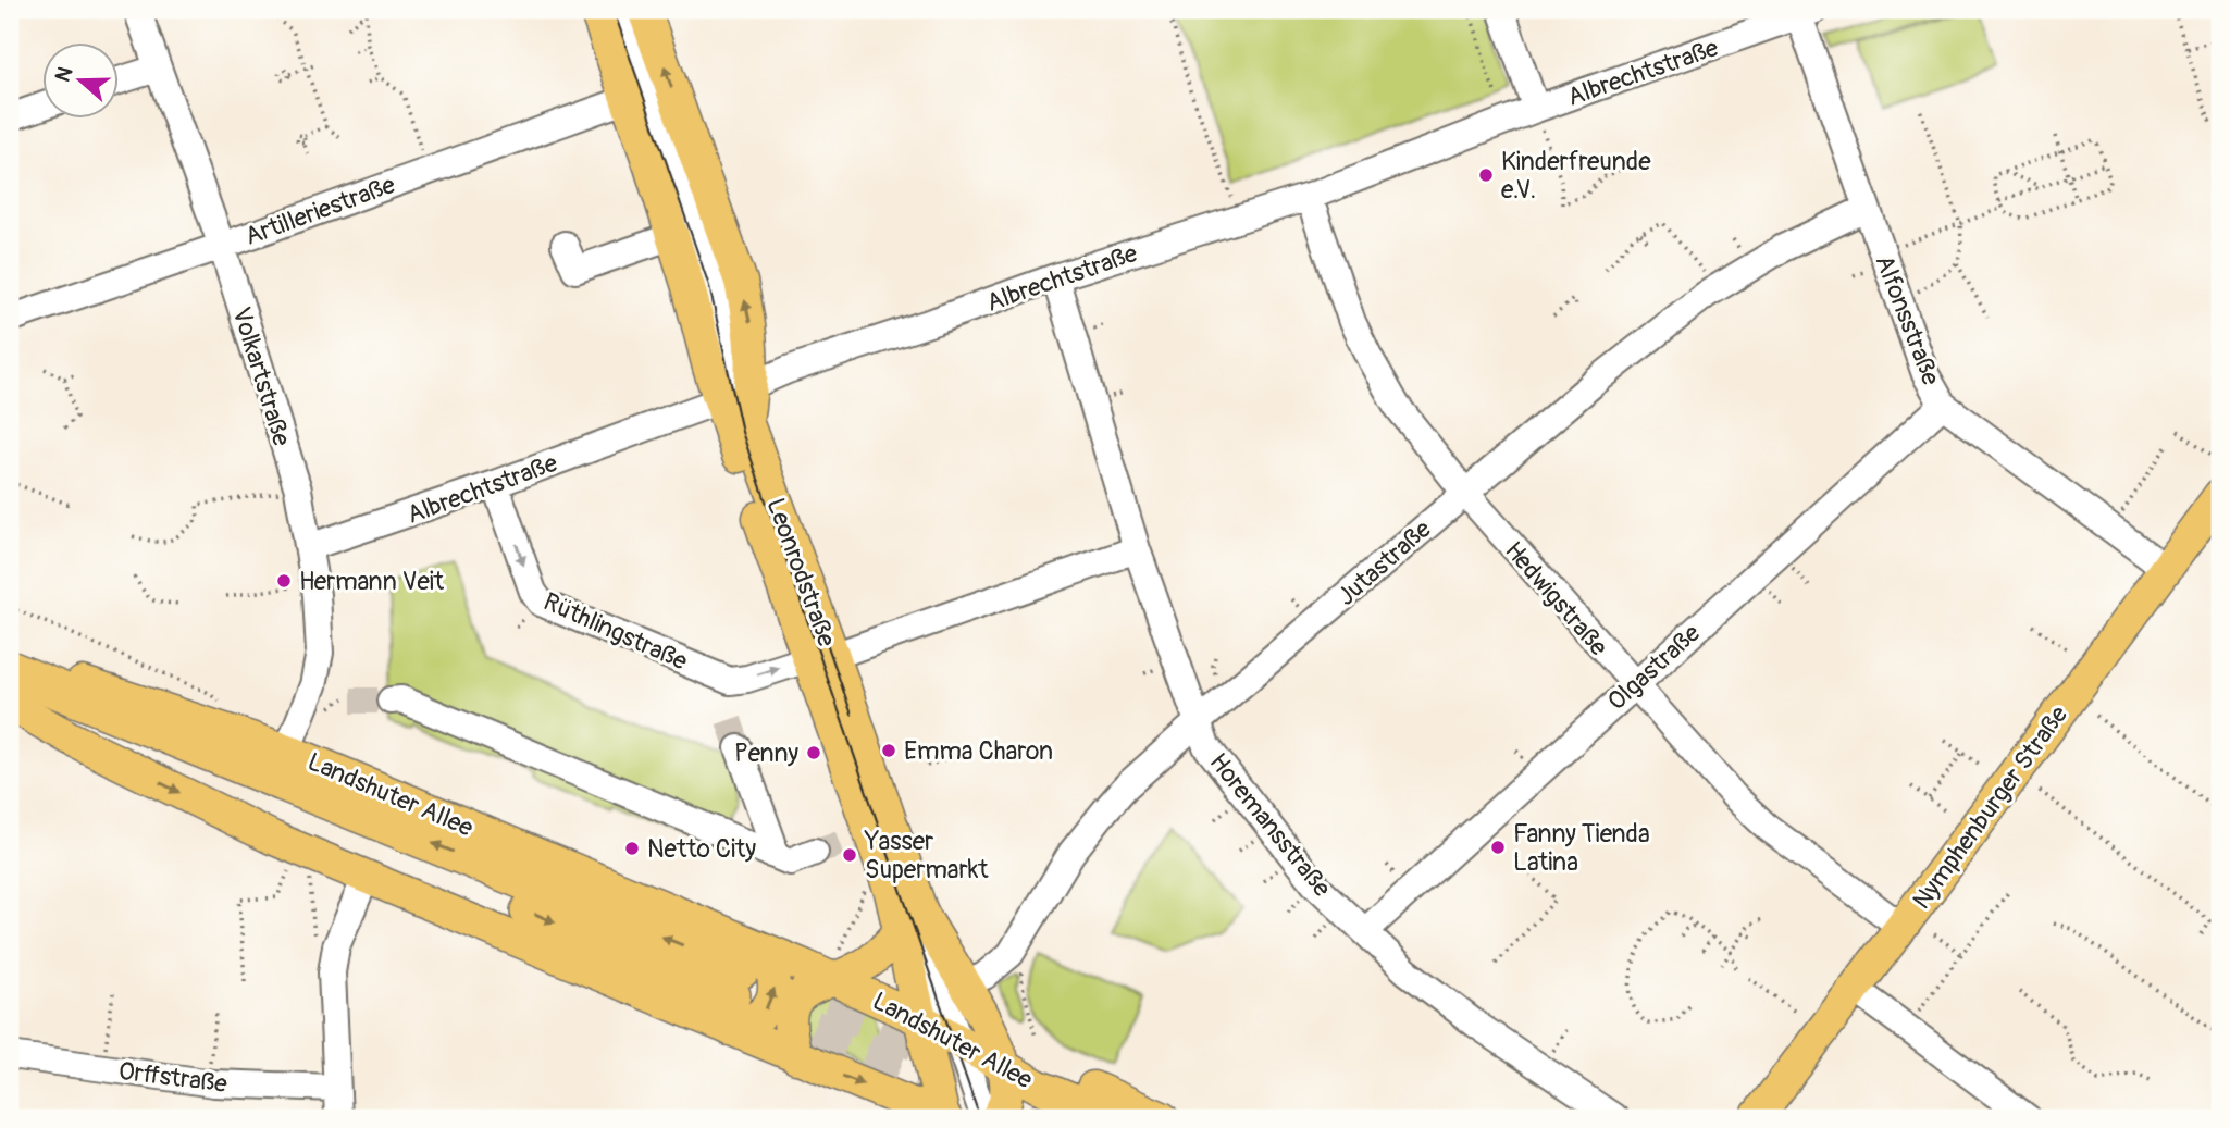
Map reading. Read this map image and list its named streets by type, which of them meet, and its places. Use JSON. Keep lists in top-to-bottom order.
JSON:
{
  "streets": {
    "highway": ["Landshuter Allee"],
    "main road": ["Leonrodstraße", "Nymphenburger Straße"],
    "street": [
      "Albrechtstraße",
      "Artilleriestraße",
      "Alfonsstraße",
      "Volkartstraße",
      "Jutastraße",
      "Hedwigstraße",
      "Rüthlingstraße",
      "Olgastraße",
      "Horemansstraße",
      "Orffstraße"
    ]
  },
  "crossings": [
    ["Albrechtstraße", "Alfonsstraße"],
    ["Albrechtstraße", "Volkartstraße"],
    ["Albrechtstraße", "Leonrodstraße"],
    ["Albrechtstraße", "Hedwigstraße"],
    ["Albrechtstraße", "Rüthlingstraße"],
    ["Albrechtstraße", "Horemansstraße"],
    ["Artilleriestraße", "Volkartstraße"],
    ["Artilleriestraße", "Leonrodstraße"],
    ["Alfonsstraße", "Jutastraße"],
    ["Alfonsstraße", "Olgastraße"],
    ["Alfonsstraße", "Nymphenburger Straße"],
    ["Volkartstraße", "Landshuter Allee"],
    ["Jutastraße", "Leonrodstraße"],
    ["Jutastraße", "Hedwigstraße"],
    ["Jutastraße", "Horemansstraße"],
    ["Leonrodstraße", "Rüthlingstraße"],
    ["Leonrodstraße", "Landshuter Allee"],
    ["Hedwigstraße", "Olgastraße"],
    ["Hedwigstraße", "Nymphenburger Straße"],
    ["Rüthlingstraße", "Horemansstraße"],
    ["Olgastraße", "Horemansstraße"]
  ],
  "places": [
    "Kinderfreunde e.V.",
    "Hermann Veit",
    "Emma Charon",
    "Penny",
    "Fanny Tienda Latina",
    "Netto City",
    "Yasser Supermarkt"
  ],
  "north": "left"
}
